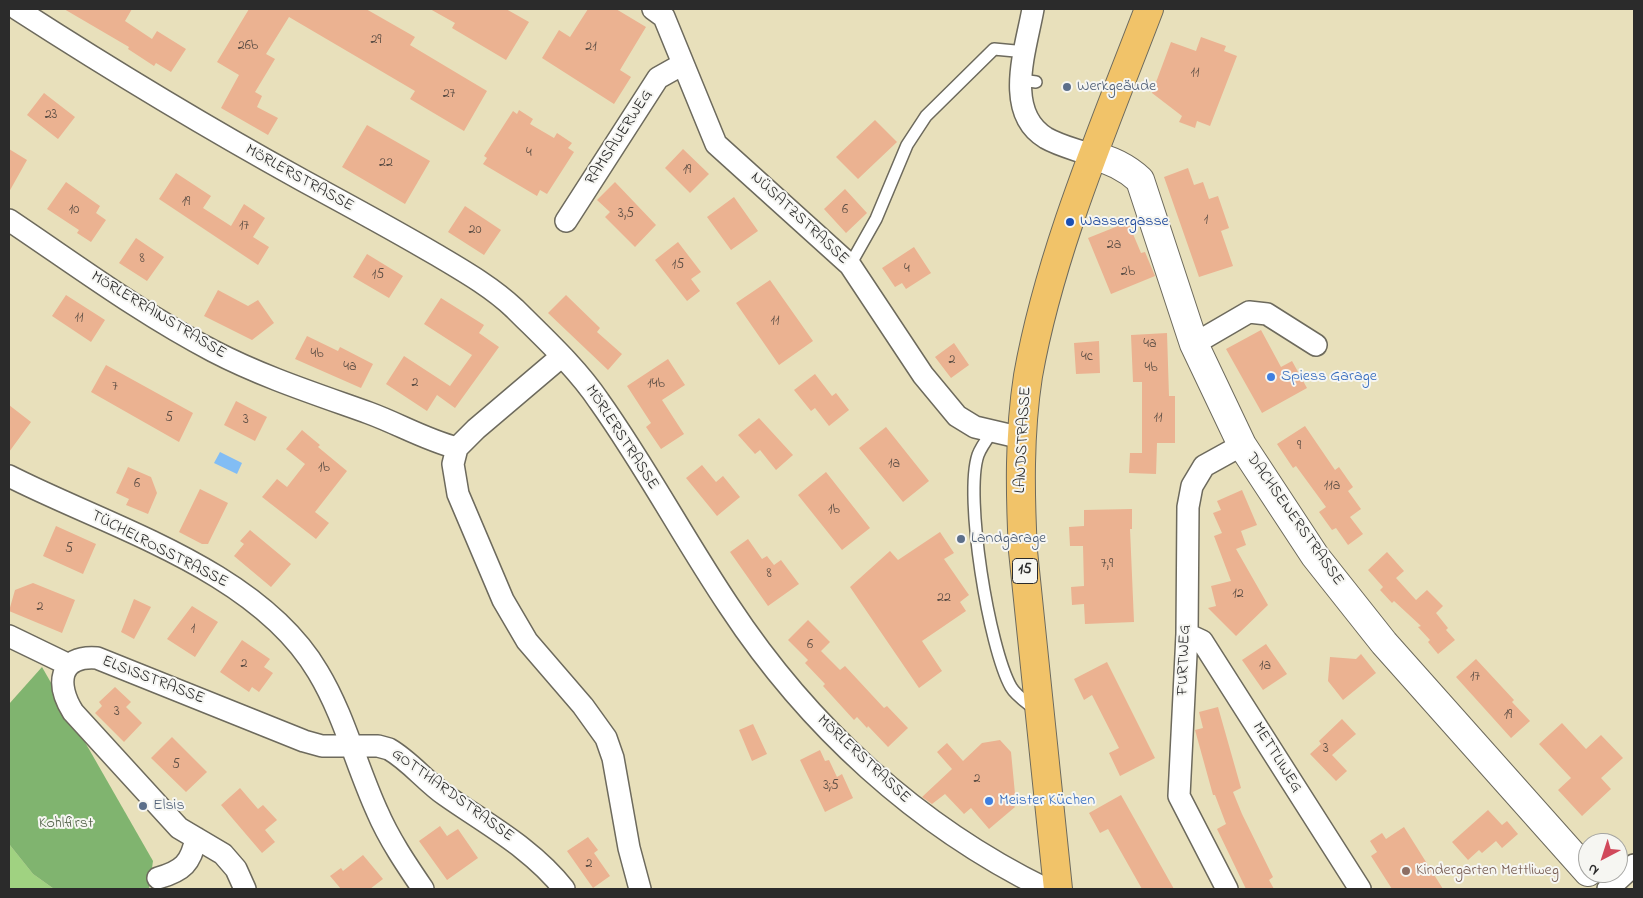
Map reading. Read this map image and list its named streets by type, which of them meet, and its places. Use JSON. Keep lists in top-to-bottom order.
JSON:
{
  "streets": {
    "main road": ["LANDSTRASSE", "15"],
    "street": [
      "RAMSAUERWEG",
      "MÖRLERSTRASSE",
      "NÜSATZSTRASSE",
      "MÖRLERRAINSTRASSE",
      "DACHSENERSTRASSE",
      "TÜCHELROSSTRASSE",
      "FURTWEG",
      "ELSISSTRASSE",
      "METTLIWEG",
      "GOTTHARDSTRASSE"
    ]
  },
  "crossings": [
    ["RAMSAUERWEG", "NÜSATZSTRASSE"],
    ["NÜSATZSTRASSE", "LANDSTRASSE"],
    ["LANDSTRASSE", "DACHSENERSTRASSE"],
    ["DACHSENERSTRASSE", "FURTWEG"],
    ["TÜCHELROSSTRASSE", "ELSISSTRASSE"],
    ["TÜCHELROSSTRASSE", "GOTTHARDSTRASSE"],
    ["FURTWEG", "METTLIWEG"],
    ["ELSISSTRASSE", "GOTTHARDSTRASSE"]
  ],
  "parks": ["Kohlfirst"],
  "places": [
    "Werkgeäude",
    "Wassergasse",
    "Spiess Garage",
    "Landgarage",
    "Meister Küchen",
    "Elsis",
    "Kindergarten Mettliweg"
  ],
  "house_numbers": [
    "29",
    "26b",
    "21",
    "11",
    "27",
    "23",
    "4",
    "22",
    "19",
    "19",
    "10",
    "6",
    "3,5",
    "1",
    "17",
    "20",
    "2a",
    "8",
    "15",
    "4",
    "2b",
    "15",
    "11",
    "11",
    "4a",
    "4b",
    "4c",
    "2",
    "4a",
    "4b",
    "2",
    "14b",
    "7",
    "5",
    "11",
    "3",
    "9",
    "1a",
    "1b",
    "6",
    "11a",
    "1b",
    "5",
    "7,9",
    "8",
    "12",
    "22",
    "2",
    "1",
    "6",
    "2",
    "1a",
    "17",
    "3",
    "19",
    "3",
    "5",
    "2",
    "3;5",
    "2"
  ],
  "north": "bottom left"
}
